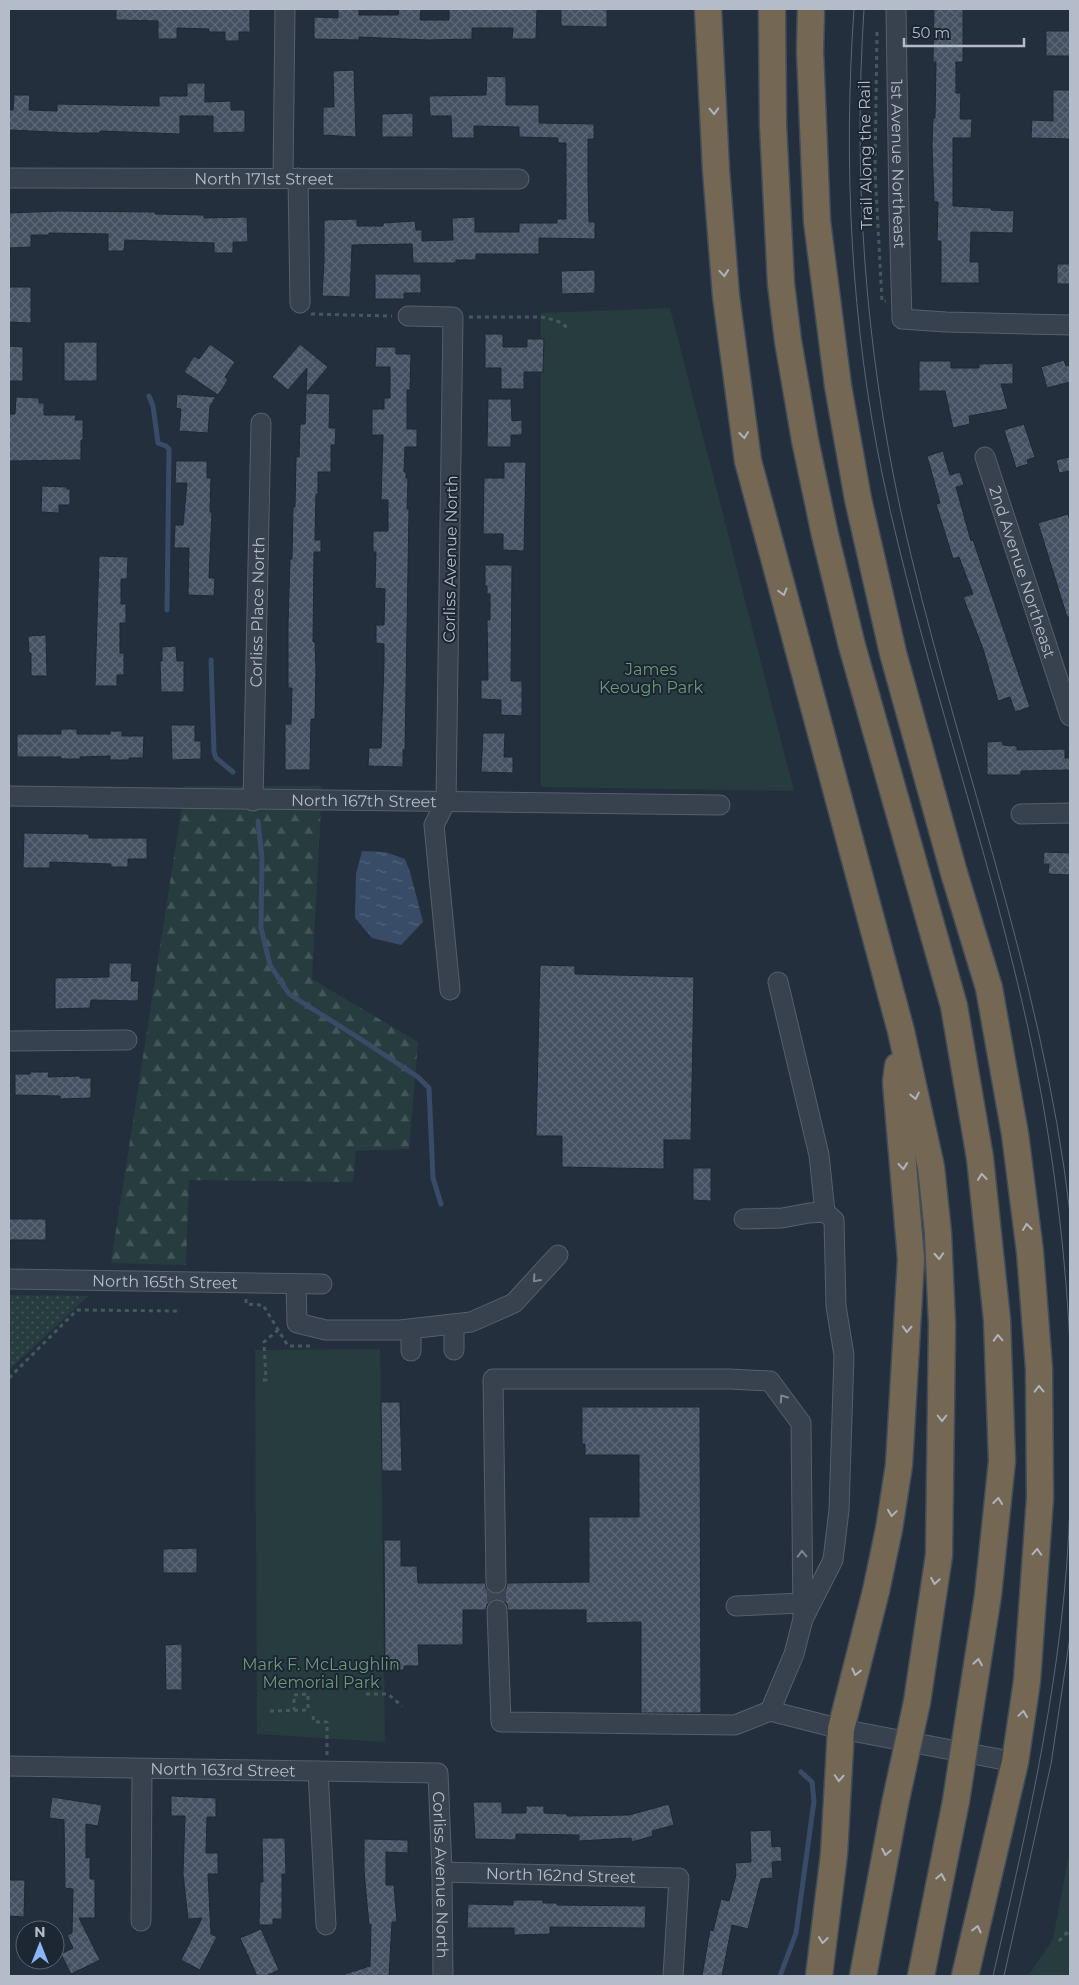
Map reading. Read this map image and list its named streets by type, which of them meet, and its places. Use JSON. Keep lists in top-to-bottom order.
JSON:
{
  "streets": {
    "street": [
      "1st Avenue Northeast",
      "North 171st Street",
      "Corliss Avenue North",
      "2nd Avenue Northeast",
      "Corliss Place North",
      "North 167th Street",
      "North 165th Street",
      "North 163rd Street",
      "North 162nd Street"
    ],
    "path": ["Trail Along the Rail"]
  },
  "crossings": [
    ["Corliss Avenue North", "North 167th Street"],
    ["Corliss Avenue North", "North 163rd Street"],
    ["Corliss Avenue North", "North 162nd Street"],
    ["Corliss Place North", "North 167th Street"]
  ],
  "parks": ["James Keough Park", "Mark F. McLaughlin Memorial Park"],
  "scale_bar": "50 m",
  "north": "top"
}
